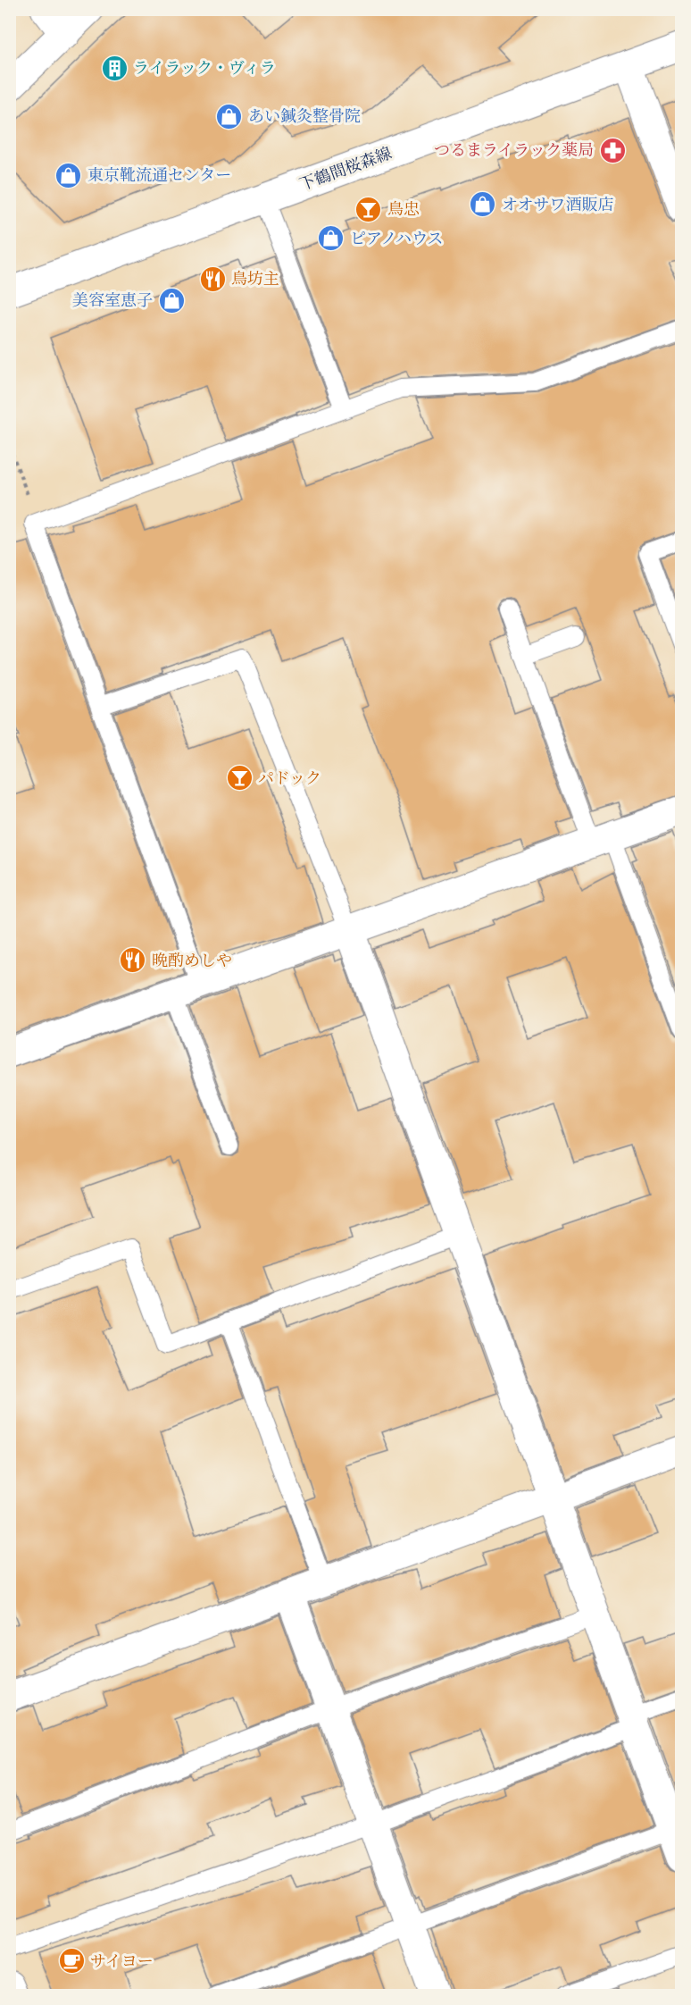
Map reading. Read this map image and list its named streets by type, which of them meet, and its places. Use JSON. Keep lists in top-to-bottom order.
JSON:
{
  "streets": {
    "street": ["下鶴間桜森線"]
  },
  "places": {
    "building": ["ライラック・ヴィラ"],
    "shop": [
      "あい鍼灸整骨院",
      "東京靴流通センター",
      "オオサワ酒販店",
      "ピアノハウス",
      "美容室恵子"
    ],
    "pharmacy": ["つるまライラック薬局"],
    "bar": ["鳥忠", "パドック"],
    "restaurant": ["鳥坊主", "晩酌めしや"],
    "cafe": ["サイヨー"]
  }
}
